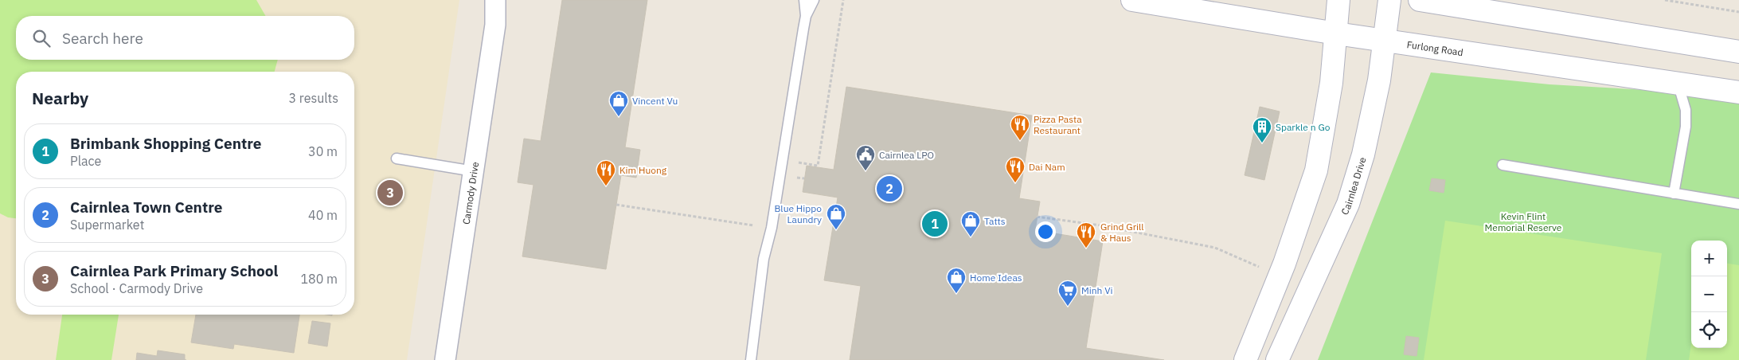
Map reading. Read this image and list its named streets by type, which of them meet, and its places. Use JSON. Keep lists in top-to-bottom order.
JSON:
{
  "streets": {
    "main road": ["Furlong Road", "Cairnlea Drive"],
    "street": ["Carmody Drive"]
  },
  "crossings": [
    ["Furlong Road", "Cairnlea Drive"]
  ],
  "parks": ["Kevin Flint Memorial Reserve"],
  "places": {
    "shop": [
      "Vincent Vu",
      "Blue Hippo Laundry",
      "Tatts",
      "Home Ideas"
    ],
    "restaurant": [
      "Pizza Pasta Restaurant",
      "Dai Nam",
      "Kim Huong",
      "Grind Grill & Haus"
    ],
    "building": ["Sparkle n Go"],
    "public building": ["Cairnlea LPO"],
    "supermarket": ["Minh Vi"]
  },
  "page": {
    "search": "Search here",
    "heading": ["Nearby", "3 results"],
    "list": [
      {
        "mark": "1",
        "name": "Brimbank Shopping Centre",
        "note": "Place",
        "value": "30 m"
      },
      {
        "mark": "2",
        "name": "Cairnlea Town Centre",
        "note": "Supermarket",
        "value": "40 m"
      },
      {
        "mark": "3",
        "name": "Cairnlea Park Primary School",
        "note": "School · Carmody Drive",
        "value": "180 m"
      }
    ],
    "pins": ["2", "3", "1"],
    "map_buttons": ["+", "−"]
  }
}
